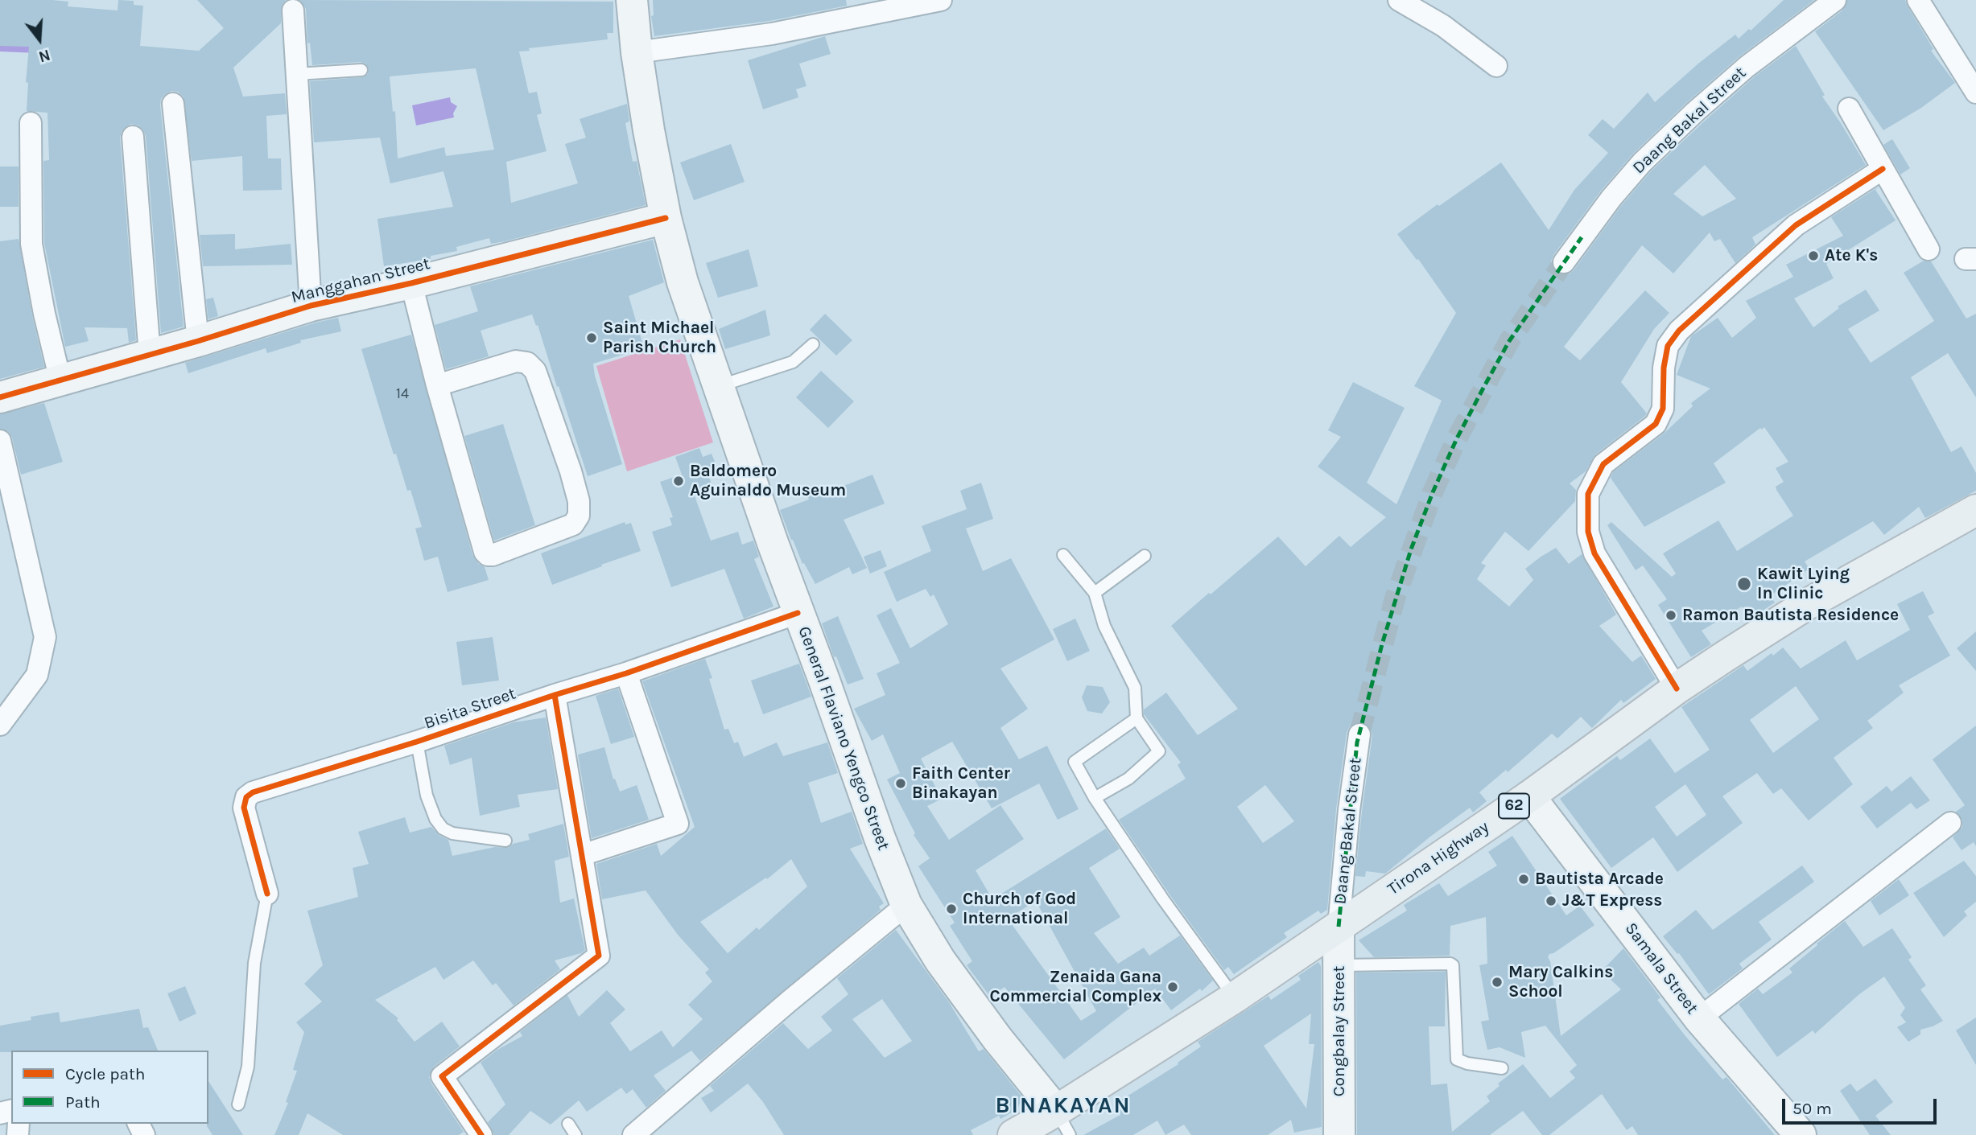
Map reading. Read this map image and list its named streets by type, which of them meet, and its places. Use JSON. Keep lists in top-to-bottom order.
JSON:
{
  "streets": {
    "main road": ["62", "Tirona Highway"],
    "street": [
      "Daang Bakal Street",
      "Manggahan Street",
      "Bisita Street",
      "General Flaviano Yengco Street",
      "Samala Street",
      "Congbalay Street"
    ]
  },
  "crossings": [
    ["Daang Bakal Street", "Tirona Highway"],
    ["Daang Bakal Street", "Congbalay Street"],
    ["Manggahan Street", "General Flaviano Yengco Street"],
    ["Bisita Street", "General Flaviano Yengco Street"],
    ["General Flaviano Yengco Street", "Tirona Highway"],
    ["Tirona Highway", "Samala Street"],
    ["Tirona Highway", "Congbalay Street"]
  ],
  "districts": ["BINAKAYAN"],
  "places": [
    "Ate K's",
    "Saint Michael Parish Church",
    "Baldomero Aguinaldo Museum",
    "Kawit Lying In Clinic",
    "Ramon Bautista Residence",
    "Faith Center Binakayan",
    "Bautista Arcade",
    "J&T Express",
    "Church of God International",
    "Mary Calkins School",
    "Zenaida Gana Commercial Complex"
  ],
  "house_numbers": ["14"],
  "legend": ["Cycle path", "Path"],
  "scale_bar": "50 m",
  "north": "bottom"
}
